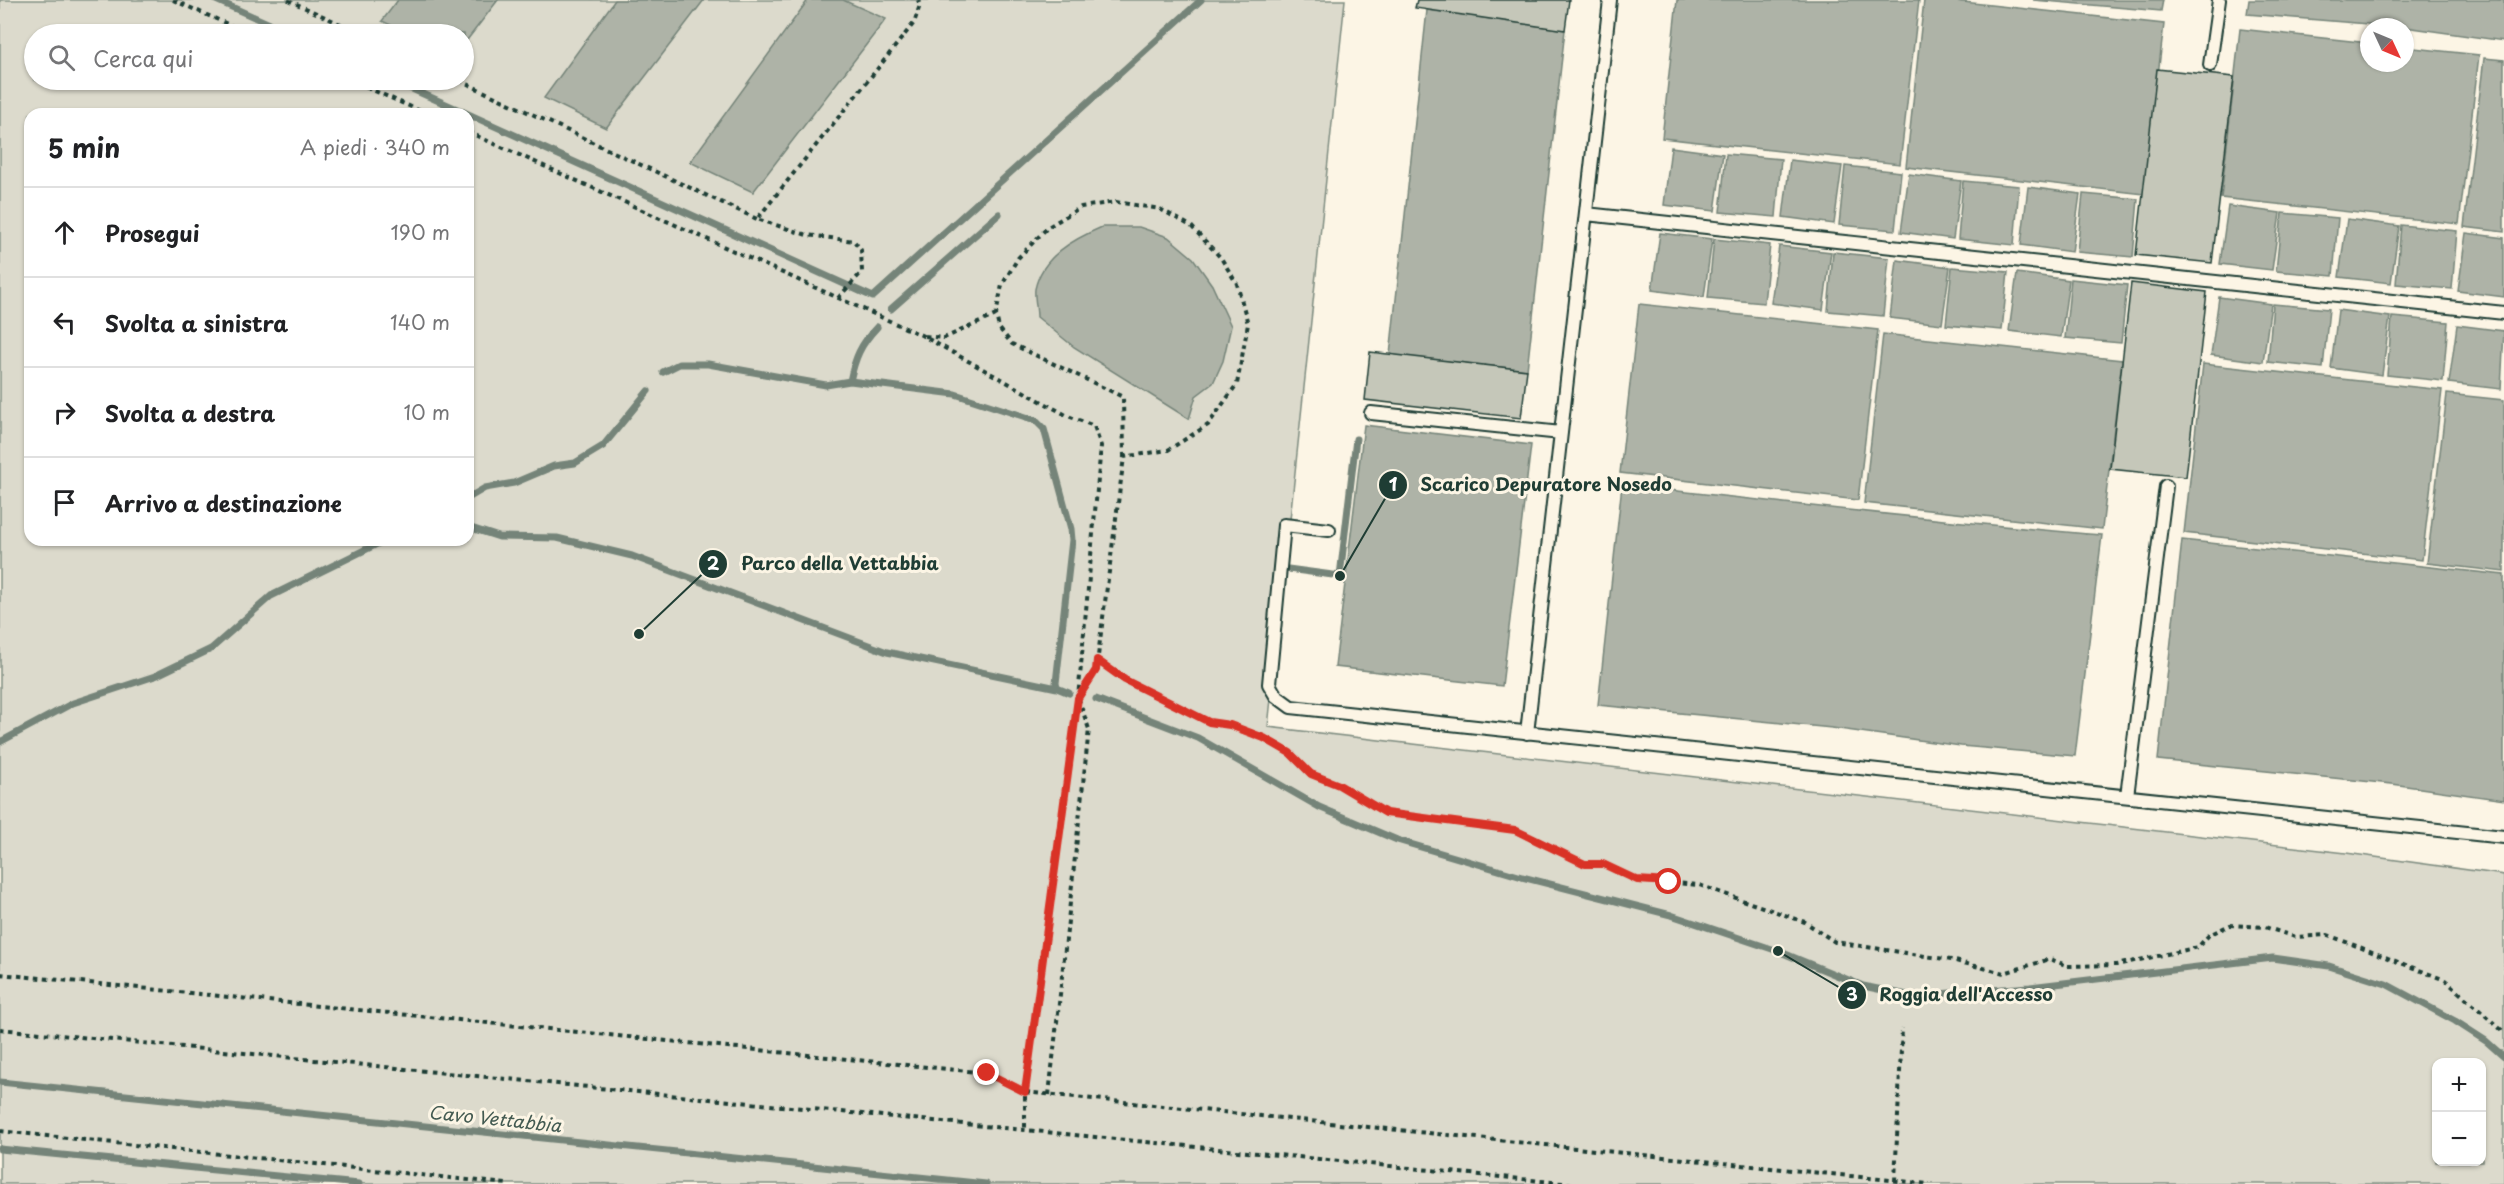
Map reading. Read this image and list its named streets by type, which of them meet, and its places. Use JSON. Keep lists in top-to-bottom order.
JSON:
{
  "water": ["Cavo Vettabbia"],
  "places": ["Scarico Depuratore Nosedo", "Parco della Vettabbia", "Roggia dell'Accesso"],
  "north": "bottom right",
  "page": {
    "search": "Cerca qui",
    "heading": ["5 min", "A piedi · 340 m"],
    "list": [
      ["Prosegui", "190 m"],
      ["Svolta a sinistra", "140 m"],
      ["Svolta a destra", "10 m"],
      "Arrivo a destinazione"
    ],
    "map_buttons": ["+", "−"]
  }
}
